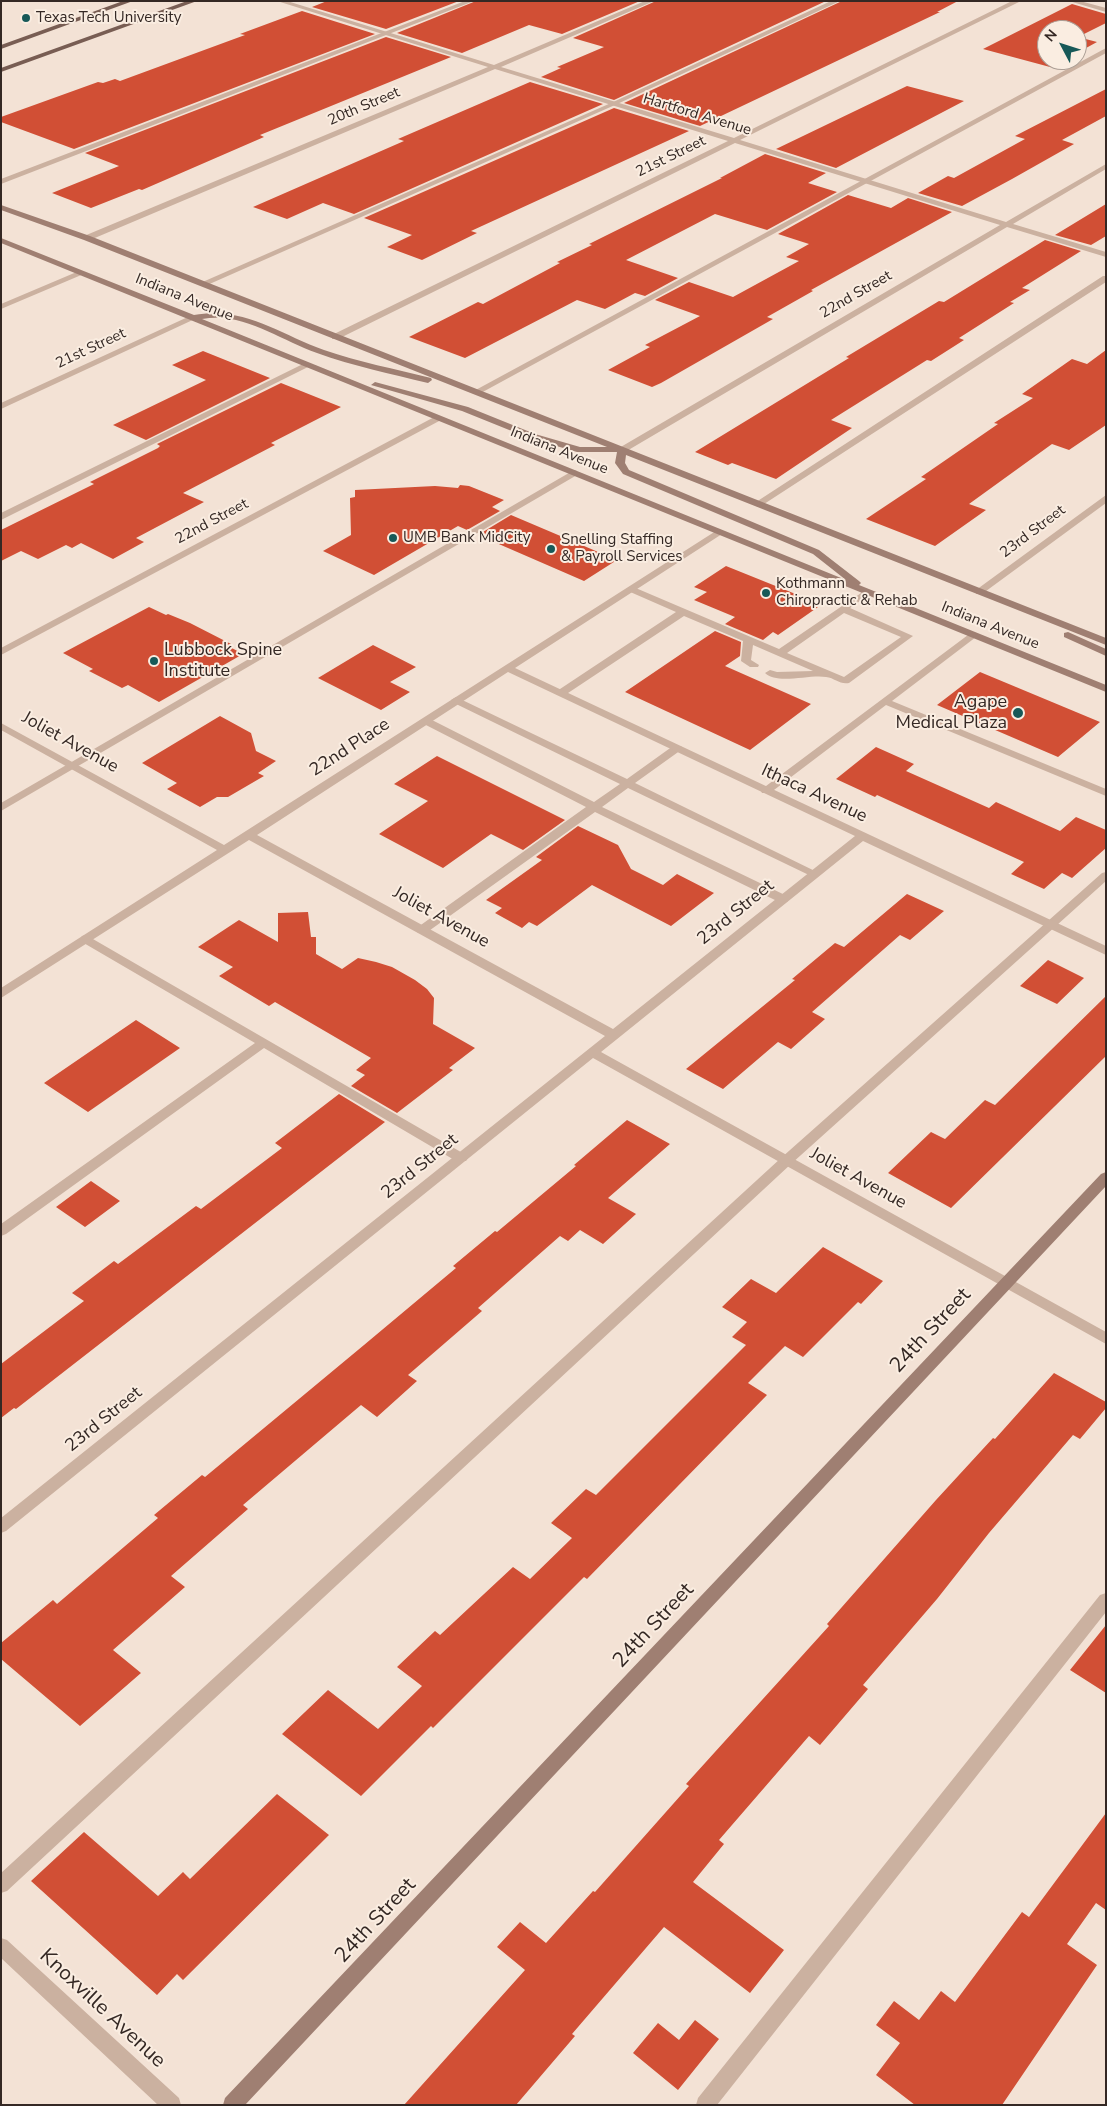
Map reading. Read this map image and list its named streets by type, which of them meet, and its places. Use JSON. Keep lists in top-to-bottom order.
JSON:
{
  "streets": {
    "main road": ["Indiana Avenue", "24th Street"],
    "street": [
      "20th Street",
      "Hartford Avenue",
      "21st Street",
      "22nd Street",
      "23rd Street",
      "Joliet Avenue",
      "22nd Place",
      "Ithaca Avenue",
      "Knoxville Avenue"
    ]
  },
  "crossings": [
    ["20th Street", "Hartford Avenue"],
    ["20th Street", "Indiana Avenue"],
    ["Hartford Avenue", "21st Street"],
    ["Hartford Avenue", "22nd Street"],
    ["21st Street", "Indiana Avenue"],
    ["22nd Street", "Indiana Avenue"],
    ["Indiana Avenue", "23rd Street"],
    ["Indiana Avenue", "22nd Place"],
    ["23rd Street", "Joliet Avenue"],
    ["23rd Street", "Ithaca Avenue"],
    ["Joliet Avenue", "22nd Place"],
    ["Joliet Avenue", "24th Street"],
    ["22nd Place", "Ithaca Avenue"]
  ],
  "places": [
    "Texas Tech University",
    "UMB Bank MidCity",
    "Snelling Staffing & Payroll Services",
    "Kothmann Chiropractic & Rehab",
    "Lubbock Spine Institute",
    "Agape Medical Plaza"
  ],
  "north": "top left"
}
